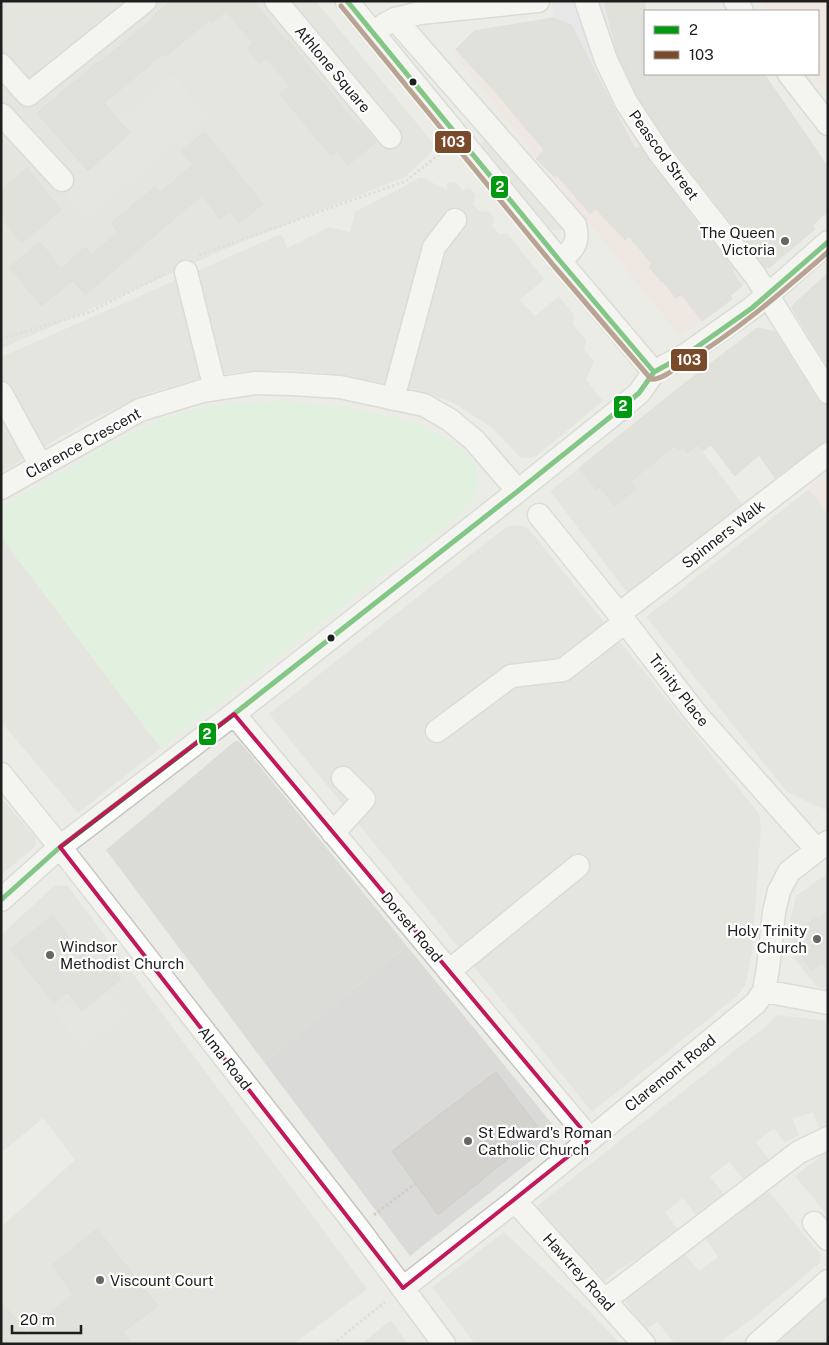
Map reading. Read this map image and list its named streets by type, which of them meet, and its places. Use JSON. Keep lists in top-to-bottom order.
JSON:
{
  "streets": {
    "street": [
      "Athlone Square",
      "Peascod Street",
      "Clarence Crescent",
      "Spinners Walk",
      "Trinity Place",
      "Dorset Road",
      "Alma Road",
      "Claremont Road",
      "Hawtrey Road"
    ]
  },
  "crossings": [
    ["Spinners Walk", "Trinity Place"],
    ["Dorset Road", "Claremont Road"],
    ["Alma Road", "Claremont Road"],
    ["Claremont Road", "Hawtrey Road"]
  ],
  "places": [
    "The Queen Victoria",
    "Holy Trinity Church",
    "Windsor Methodist Church",
    "St Edward's Roman Catholic Church",
    "Viscount Court"
  ],
  "lines": ["transit line 2", "transit line 103"],
  "legend": ["2", "103"],
  "scale_bar": "20 m"
}
